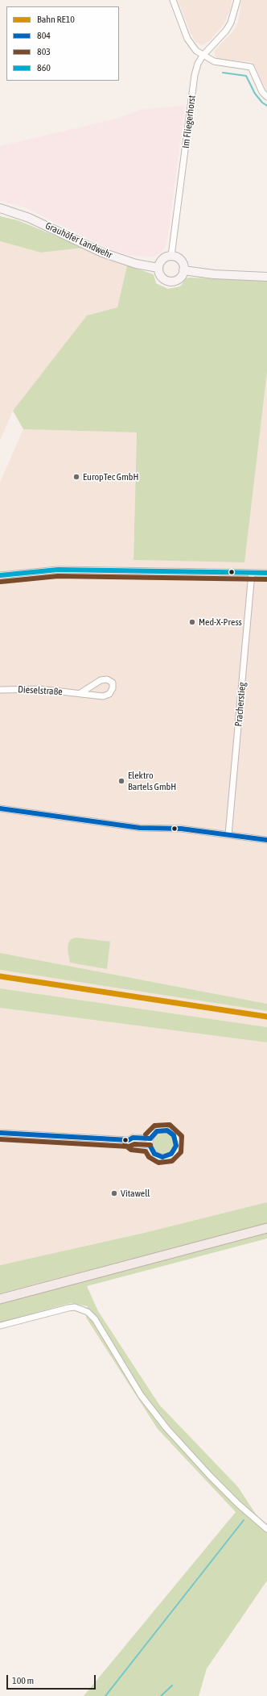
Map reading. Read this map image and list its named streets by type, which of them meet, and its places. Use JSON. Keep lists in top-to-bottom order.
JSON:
{
  "streets": {
    "street": [
      "Im Fliegerhorst",
      "Grauhöfer Landwehr",
      "Dieselstraße",
      "Pracherstieg"
    ]
  },
  "crossings": [
    ["Im Fliegerhorst", "Grauhöfer Landwehr"]
  ],
  "places": [
    "EuropTec GmbH",
    "Med-X-Press",
    "Elektro Bartels GmbH",
    "Vitawell"
  ],
  "lines": [
    "transit line 860",
    "transit line 803",
    "transit line 804",
    "rail line RE10"
  ],
  "legend": [
    "Bahn RE10",
    "804",
    "803",
    "860"
  ],
  "scale_bar": "100 m"
}
